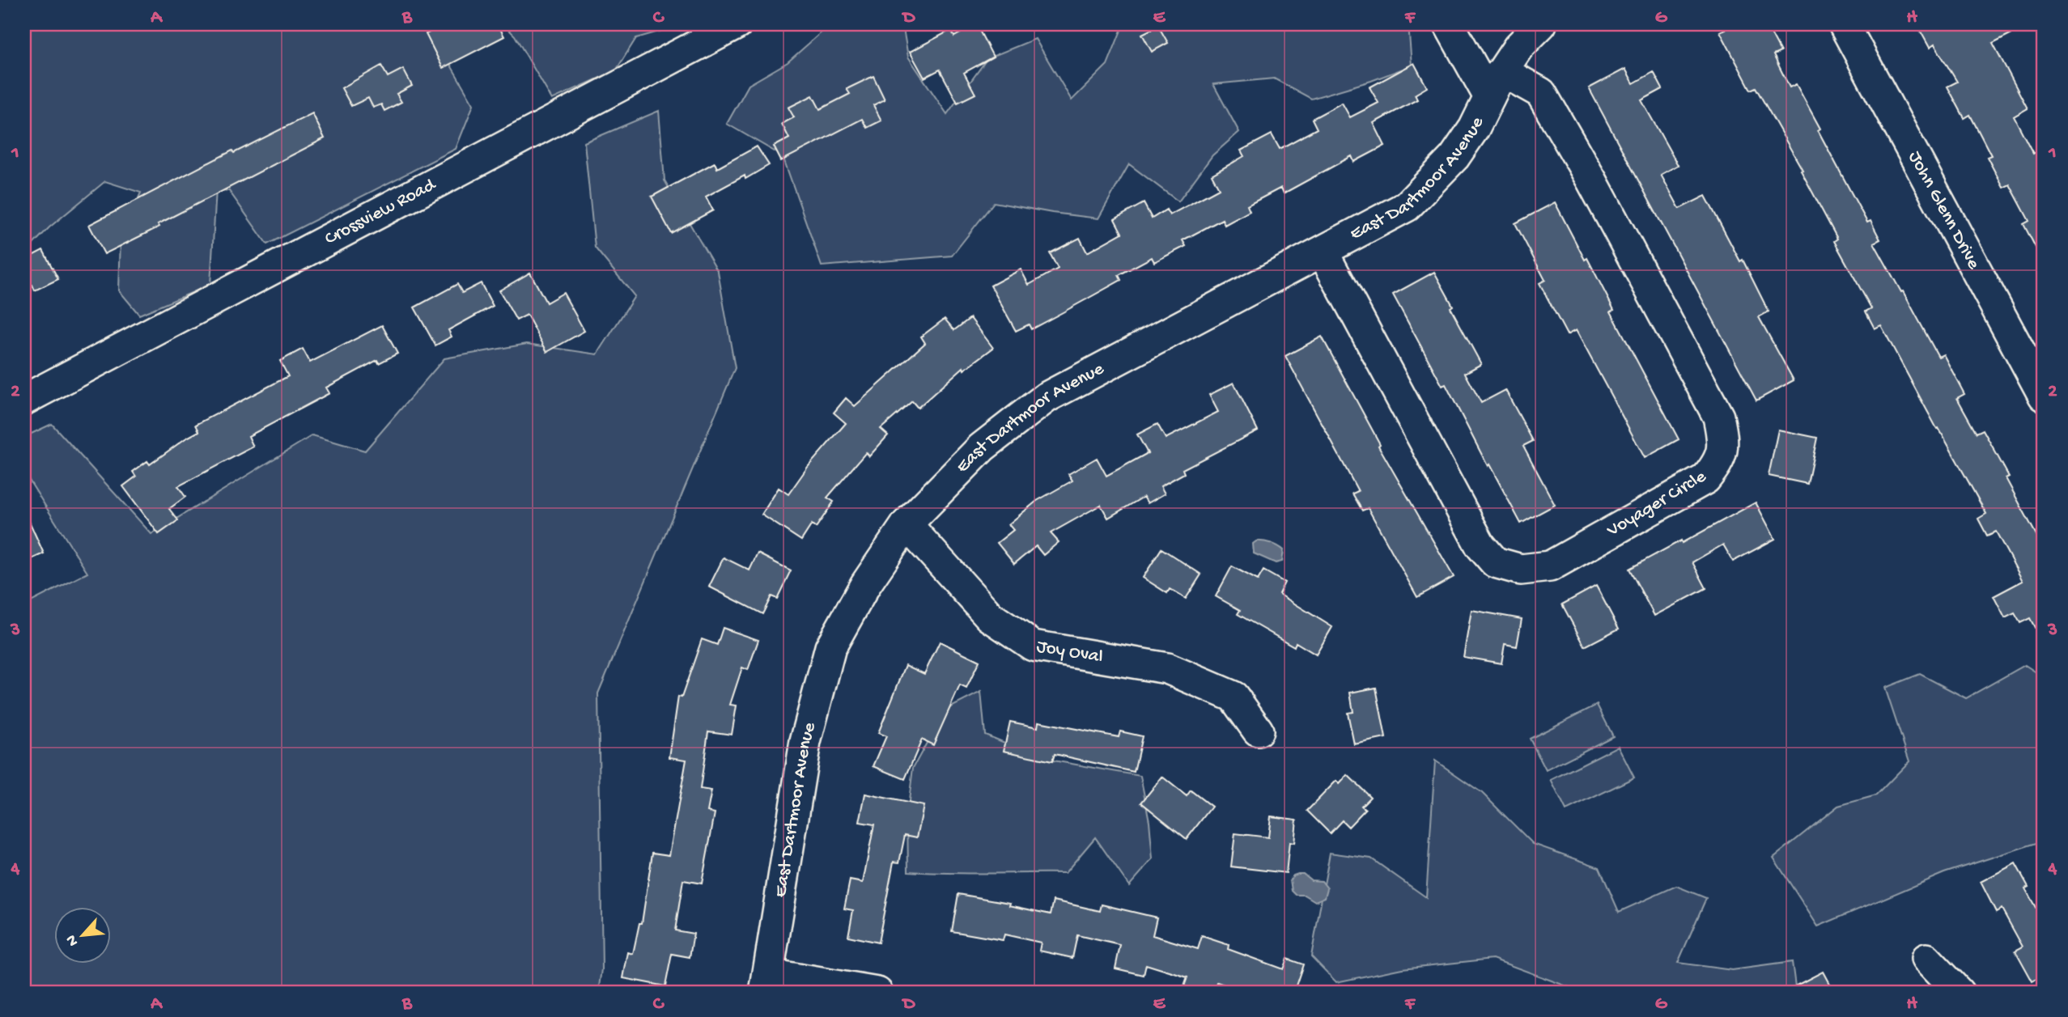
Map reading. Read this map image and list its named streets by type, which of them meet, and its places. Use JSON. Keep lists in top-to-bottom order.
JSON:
{
  "streets": {
    "street": [
      "East Dartmoor Avenue",
      "John Glenn Drive",
      "Crossview Road",
      "Voyager Circle",
      "Joy Oval"
    ]
  },
  "crossings": [
    ["East Dartmoor Avenue", "Voyager Circle"],
    ["East Dartmoor Avenue", "Joy Oval"]
  ],
  "north": "bottom left",
  "grid": {
    "columns": [
      "A",
      "B",
      "C",
      "D",
      "E",
      "F",
      "G",
      "H"
    ],
    "rows": [
      "1",
      "2",
      "3",
      "4"
    ]
  }
}
